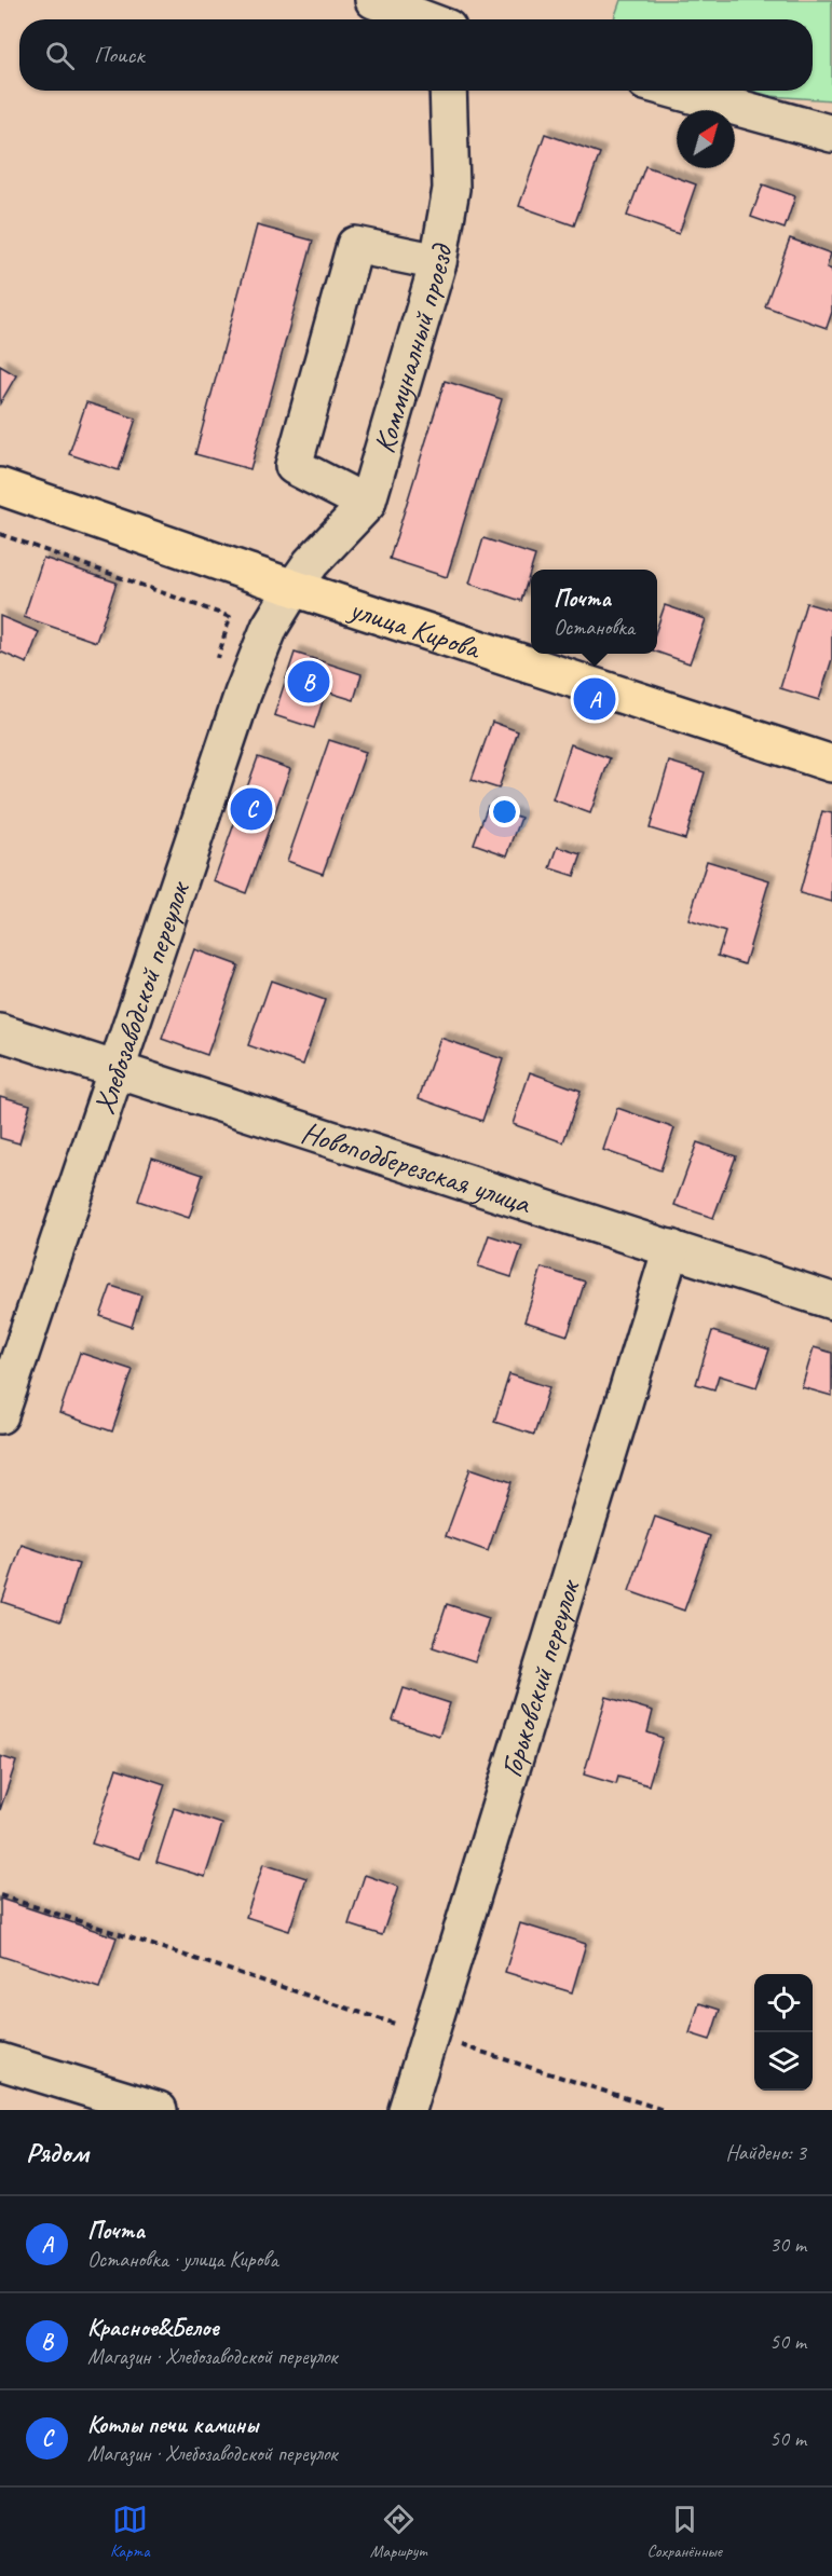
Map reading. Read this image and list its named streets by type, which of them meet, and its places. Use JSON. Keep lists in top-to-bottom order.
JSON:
{
  "streets": {
    "main road": ["улица Кирова"],
    "street": [
      "Коммуналный проезд",
      "Хлебозаводской переулок",
      "Новоподберезская улица",
      "Горьковский переулок"
    ]
  },
  "crossings": [
    ["Коммуналный проезд", "улица Кирова"],
    ["Коммуналный проезд", "Хлебозаводской переулок"],
    ["улица Кирова", "Хлебозаводской переулок"],
    ["Хлебозаводской переулок", "Новоподберезская улица"],
    ["Новоподберезская улица", "Горьковский переулок"]
  ],
  "north": "top right",
  "page": {
    "search": "Поиск",
    "popup": ["Почта", "Остановка"],
    "pins": ["B", "A", "C"],
    "heading": ["Рядом", "Найдено: 3"],
    "list": [
      {
        "mark": "A",
        "name": "Почта",
        "note": "Остановка · улица Кирова",
        "value": "30 m"
      },
      {
        "mark": "B",
        "name": "Красное&Белое",
        "note": "Магазин · Хлебозаводской переулок",
        "value": "50 m"
      },
      {
        "mark": "C",
        "name": "Котлы печи камины",
        "note": "Магазин · Хлебозаводской переулок",
        "value": "50 m"
      }
    ],
    "nav": ["Карта", "Маршрут", "Сохранённые"]
  }
}
